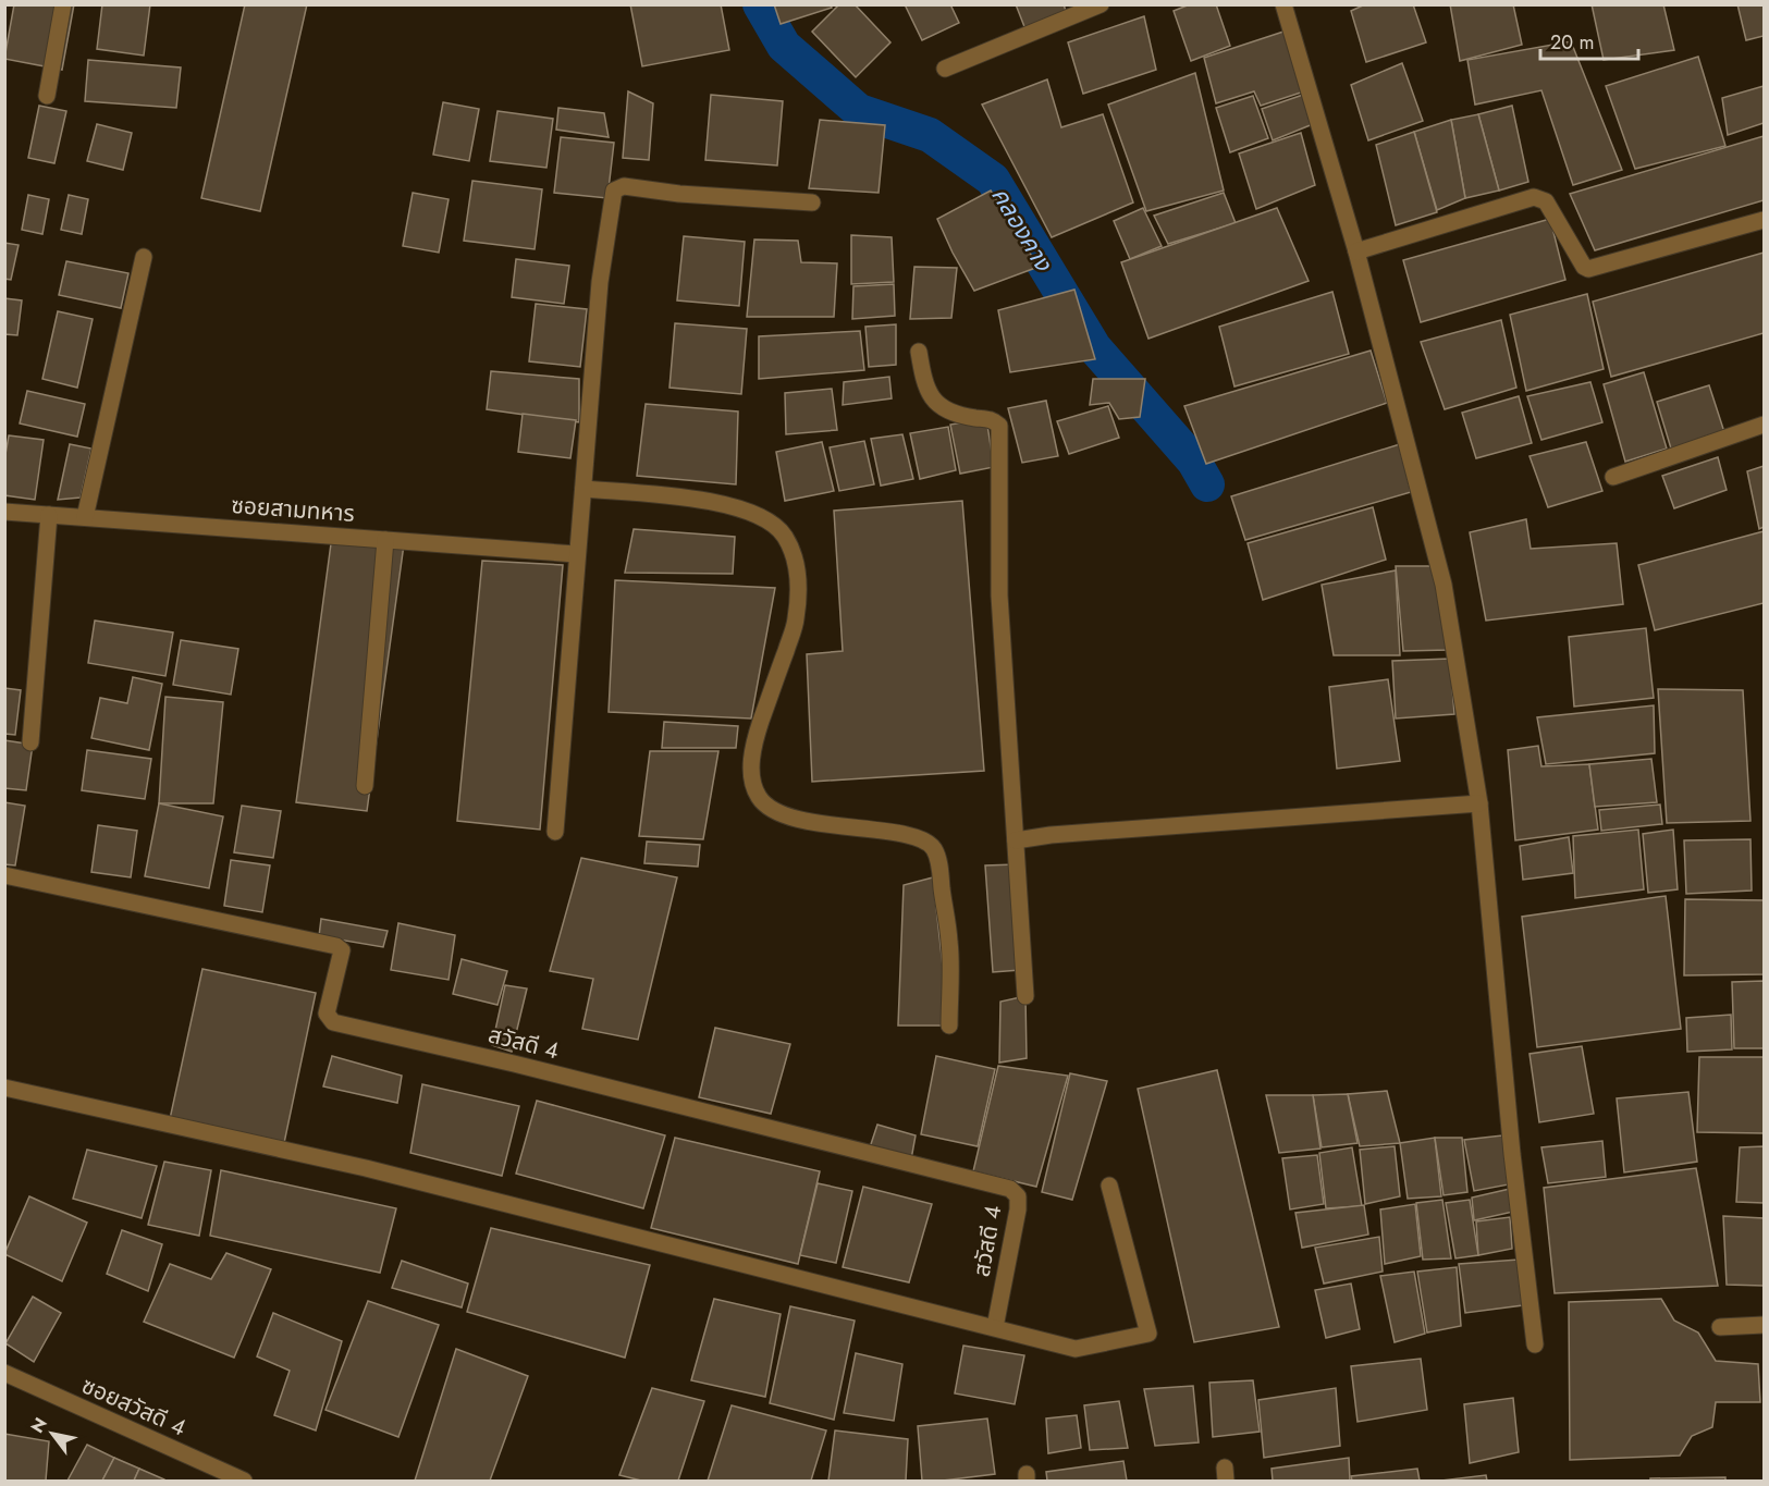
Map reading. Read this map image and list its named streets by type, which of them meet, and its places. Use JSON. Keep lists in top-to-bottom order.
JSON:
{
  "streets": {
    "street": ["ซอยสามทหาร", "สวัสดี 4", "ซอยสวัสดี 4"]
  },
  "water": ["คลองคาง"],
  "scale_bar": "20 m",
  "north": "top left"
}
